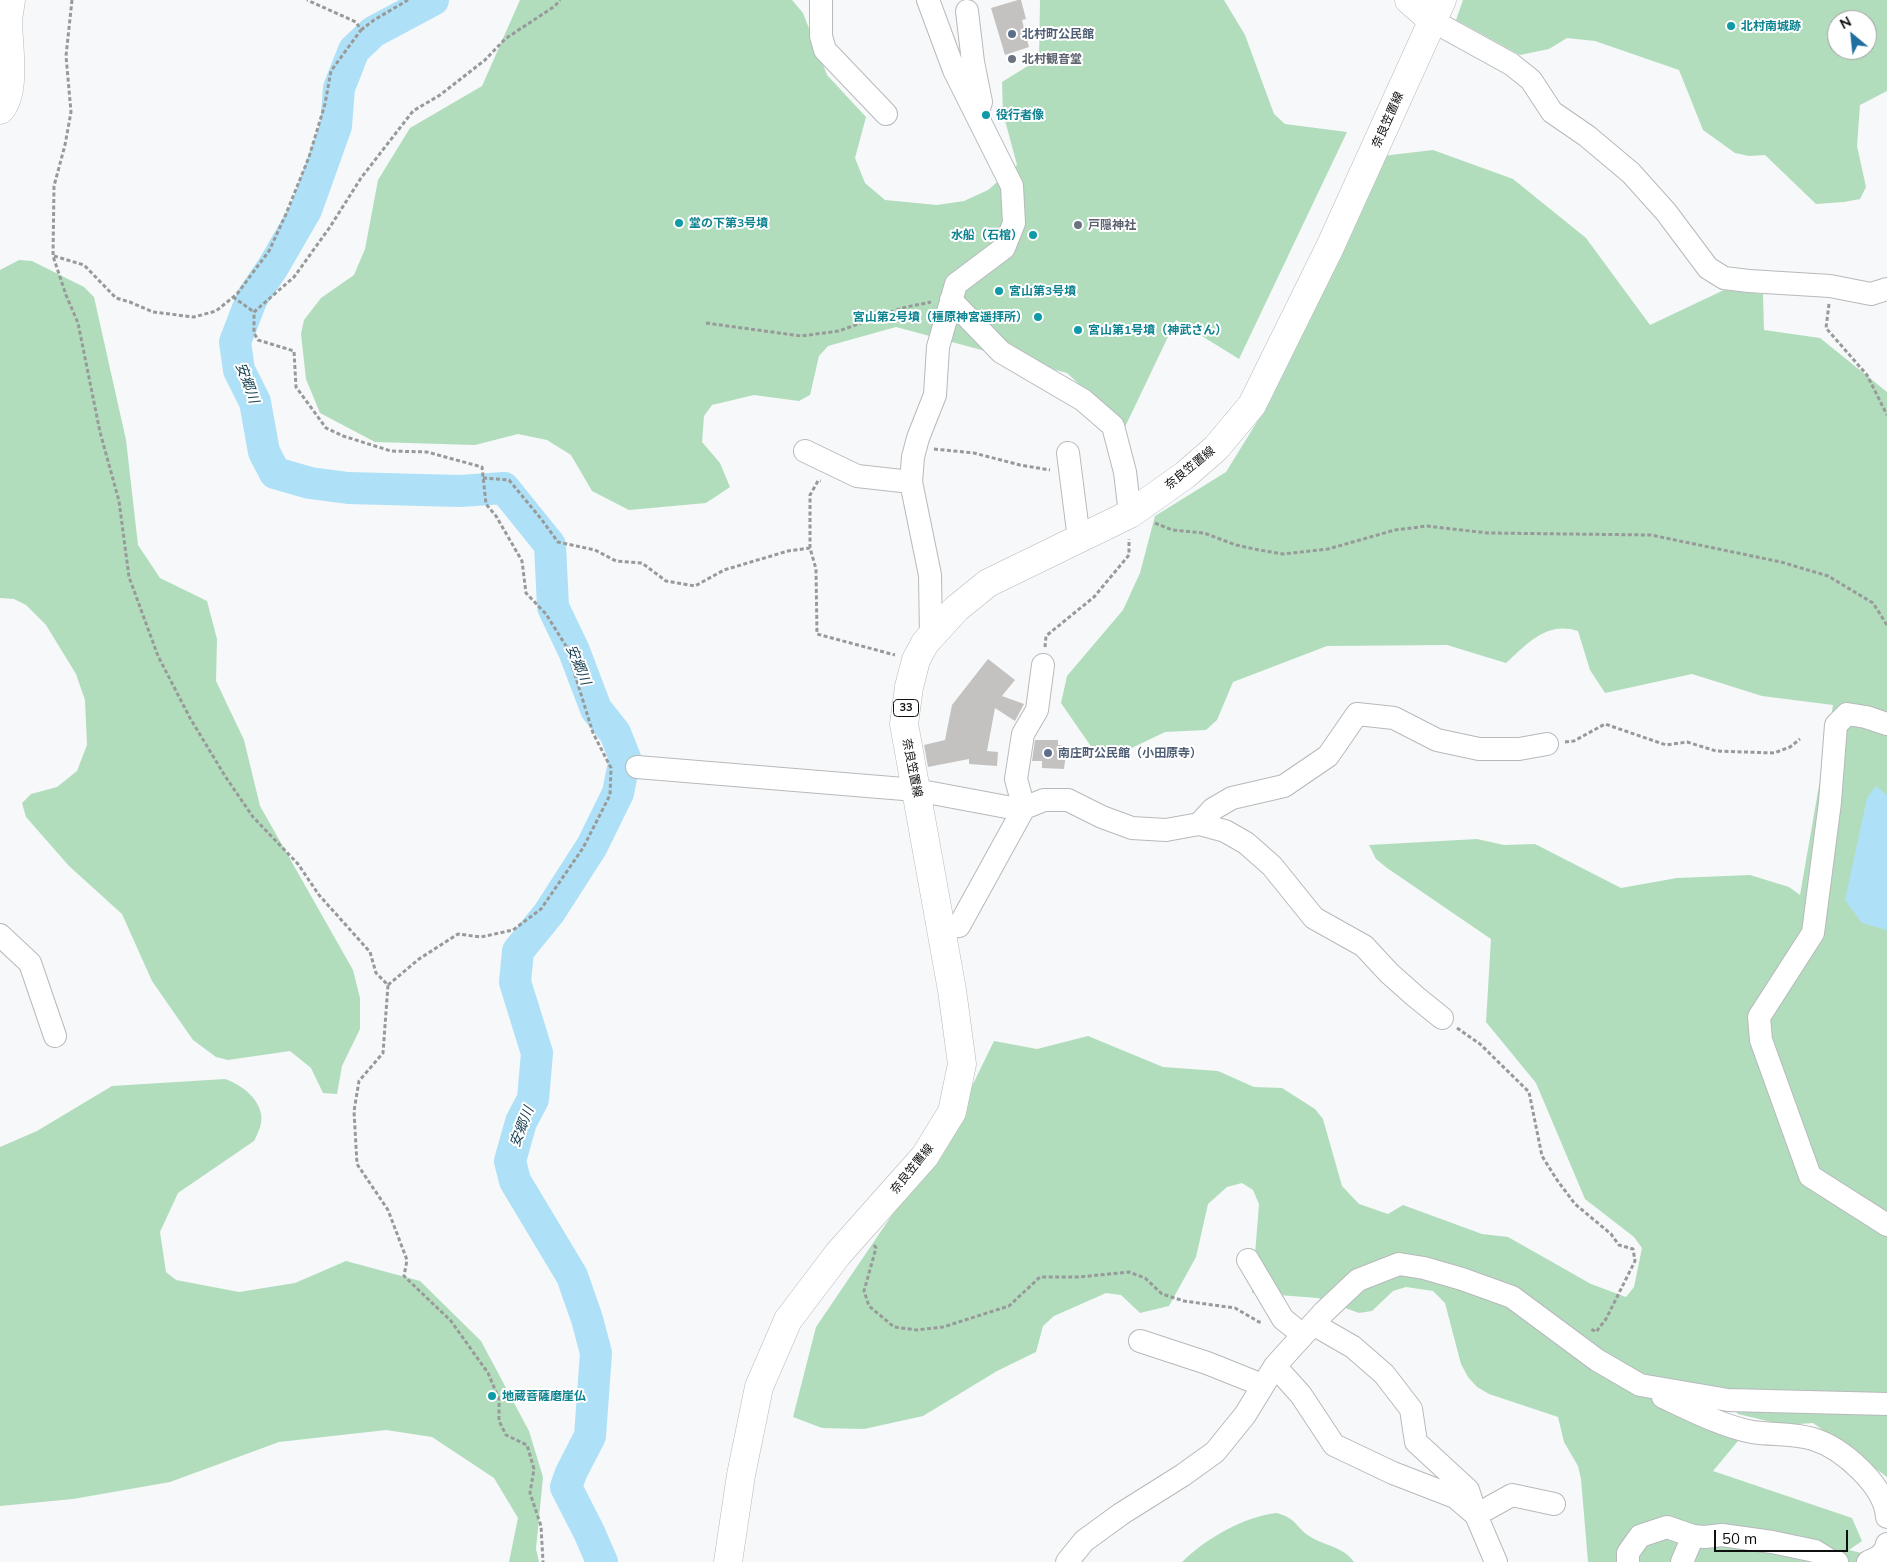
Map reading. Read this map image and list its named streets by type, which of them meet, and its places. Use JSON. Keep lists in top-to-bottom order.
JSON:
{
  "streets": {
    "main road": ["奈良笠置線", "33"]
  },
  "water": ["安郷川"],
  "places": [
    "北村南城跡",
    "北村町公民館",
    "北村観音堂",
    "役行者像",
    "堂の下第3号墳",
    "戸隠神社",
    "水船（石棺）",
    "宮山第3号墳",
    "宮山第2号墳（橿原神宮遥拝所）",
    "宮山第1号墳（神武さん）",
    "南庄町公民館（小田原寺）",
    "地蔵菩薩磨崖仏"
  ],
  "scale_bar": "50 m",
  "north": "top left"
}
